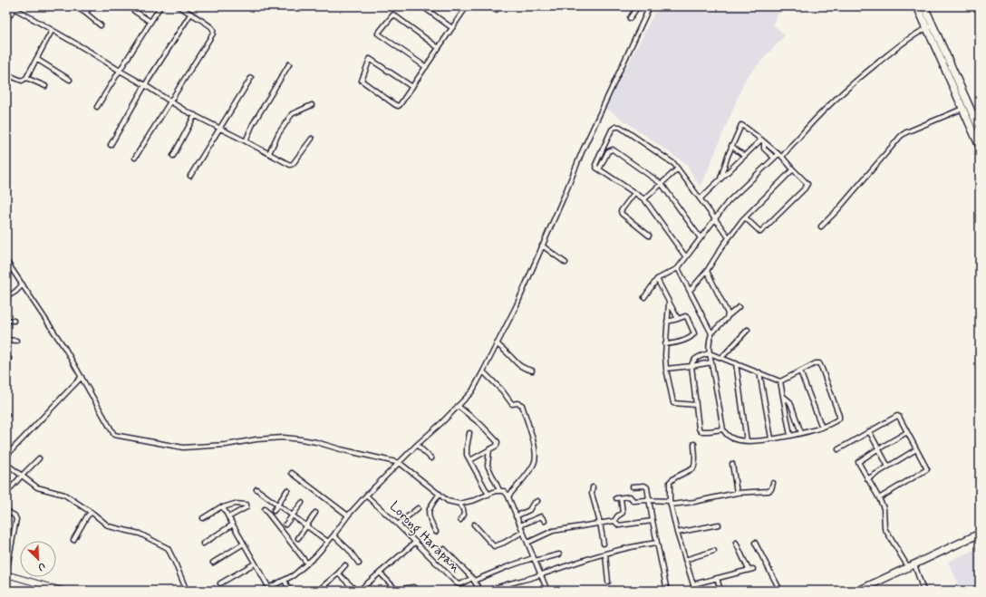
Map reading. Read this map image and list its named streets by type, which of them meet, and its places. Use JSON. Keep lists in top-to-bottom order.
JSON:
{
  "streets": {
    "street": ["Lorong Harapan"]
  },
  "north": "bottom right"
}
